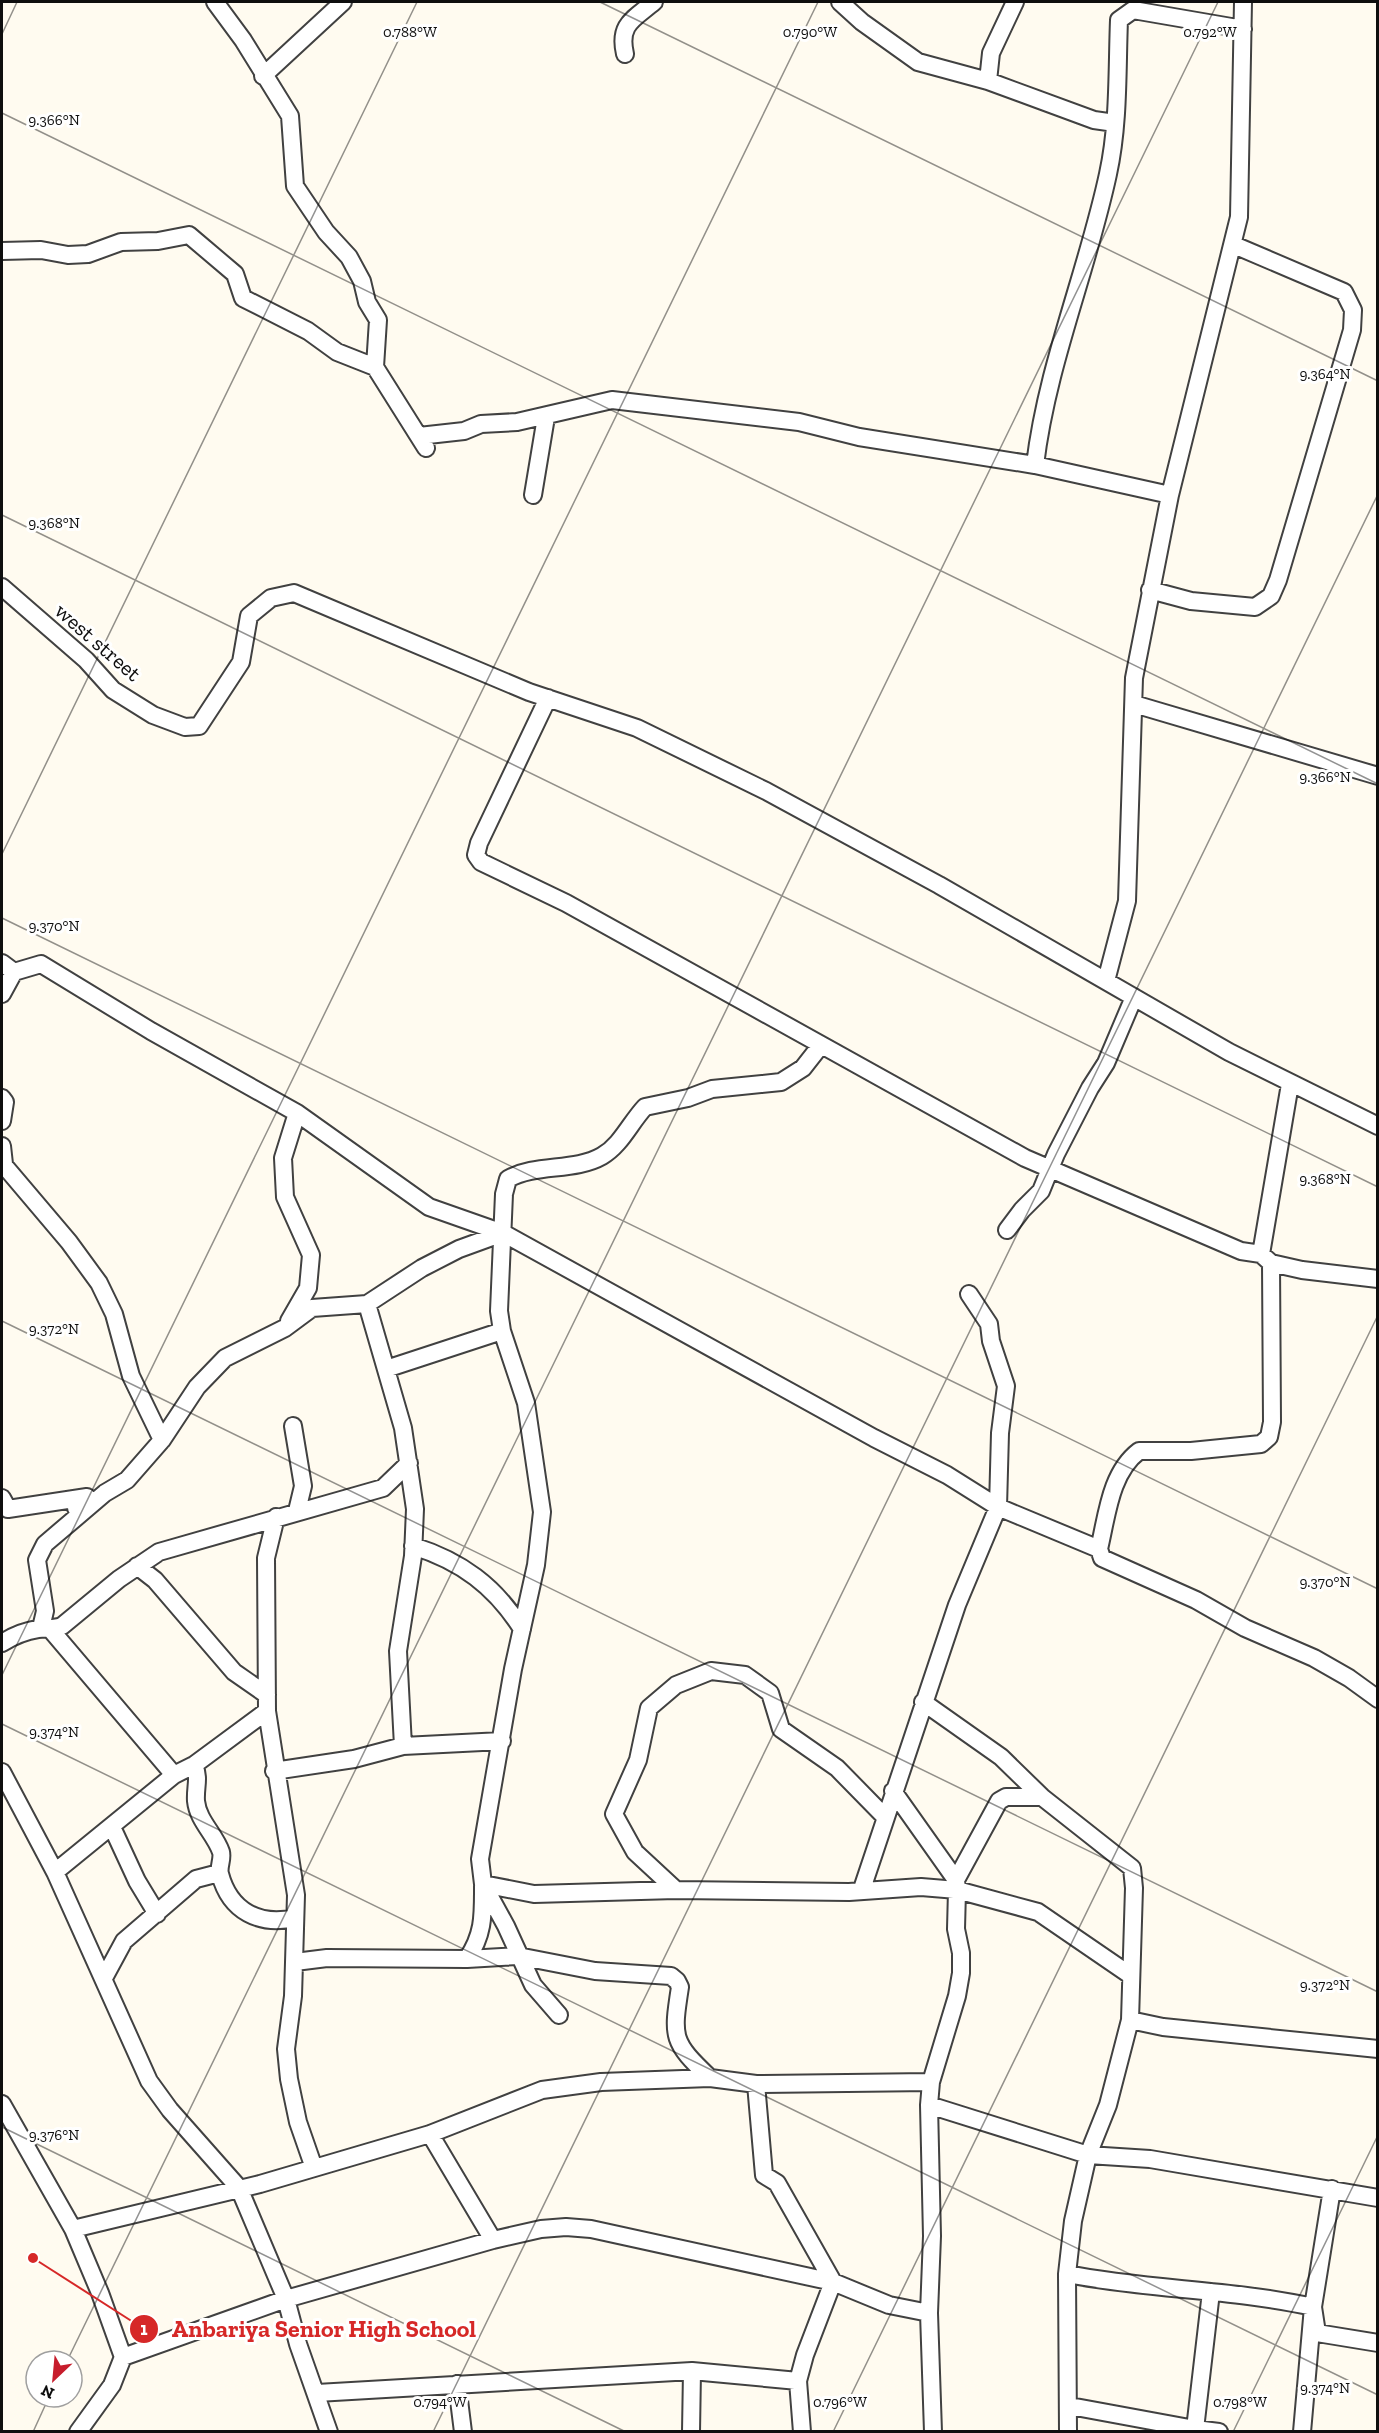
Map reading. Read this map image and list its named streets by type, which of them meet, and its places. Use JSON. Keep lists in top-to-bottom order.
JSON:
{
  "streets": {
    "street": ["west street"]
  },
  "places": ["Anbariya Senior High School"],
  "north": "bottom left",
  "coordinates": [
    "0.788°W",
    "0.790°W",
    "0.792°W",
    "9.366°N",
    "9.364°N",
    "9.368°N",
    "9.370°N",
    "9.372°N",
    "9.374°N",
    "9.376°N",
    "0.794°W",
    "0.796°W",
    "0.798°W"
  ]
}
